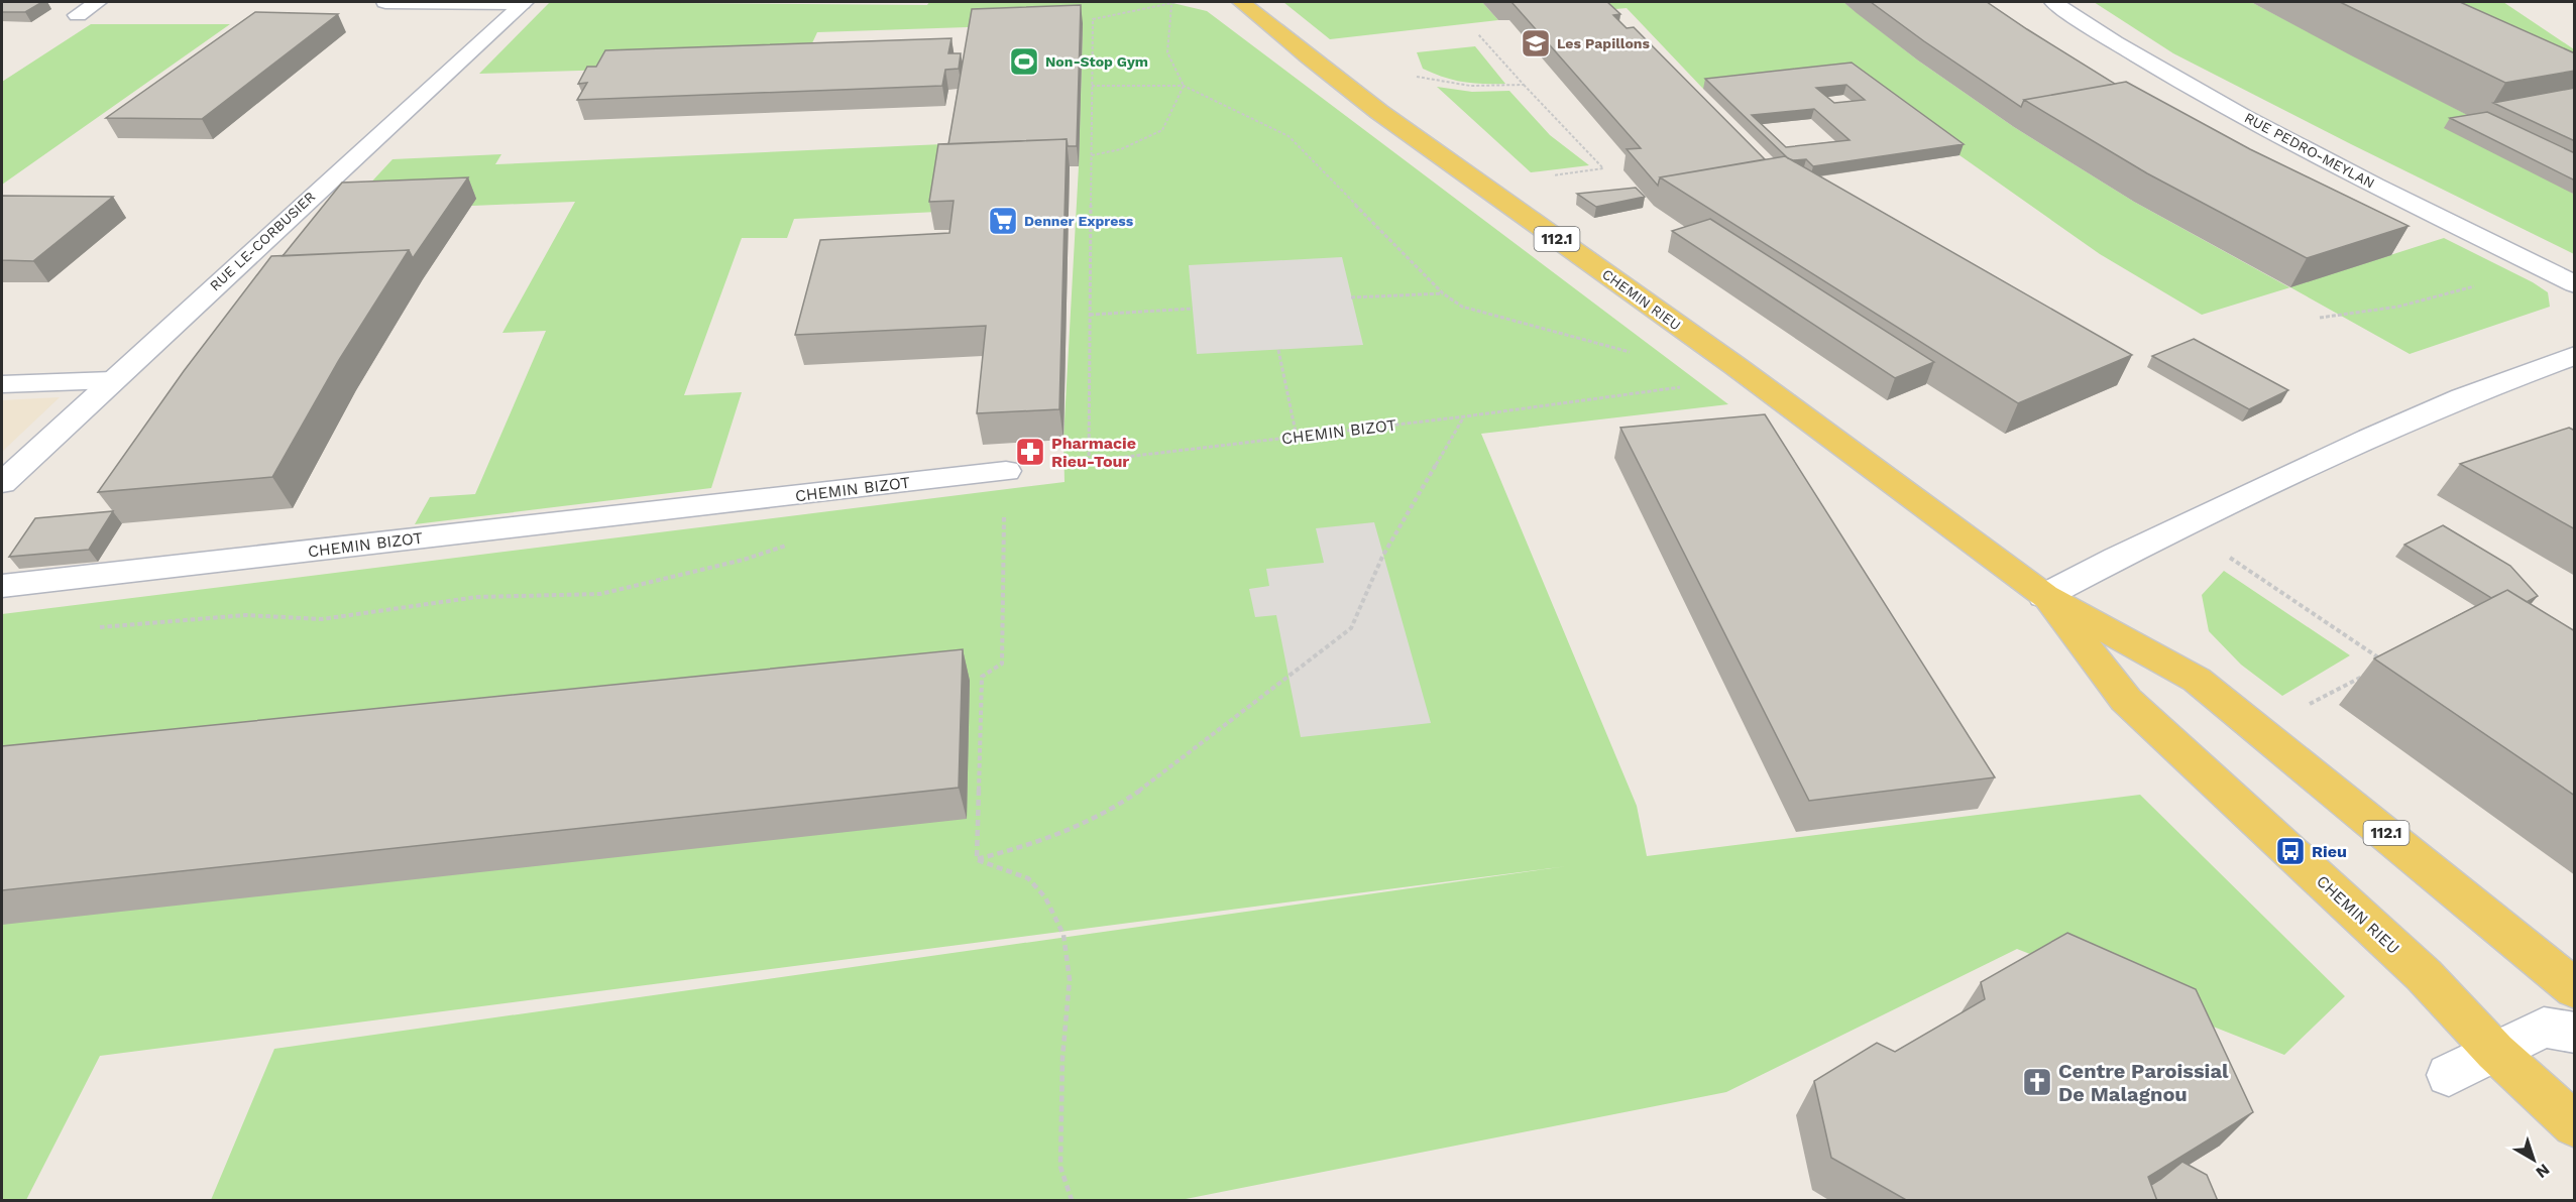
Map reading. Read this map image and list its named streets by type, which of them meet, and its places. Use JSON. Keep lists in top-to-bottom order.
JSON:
{
  "streets": {
    "main road": ["112.1", "CHEMIN RIEU"],
    "street": ["RUE PEDRO-MEYLAN", "RUE LE-CORBUSIER", "CHEMIN BIZOT"]
  },
  "places": {
    "school or university": ["Les Papillons"],
    "sports": ["Non-Stop Gym"],
    "supermarket": ["Denner Express"],
    "pharmacy": ["Pharmacie Rieu-Tour"],
    "bus stop": ["Rieu"],
    "church": ["Centre Paroissial De Malagnou"]
  },
  "north": "bottom right"
}
